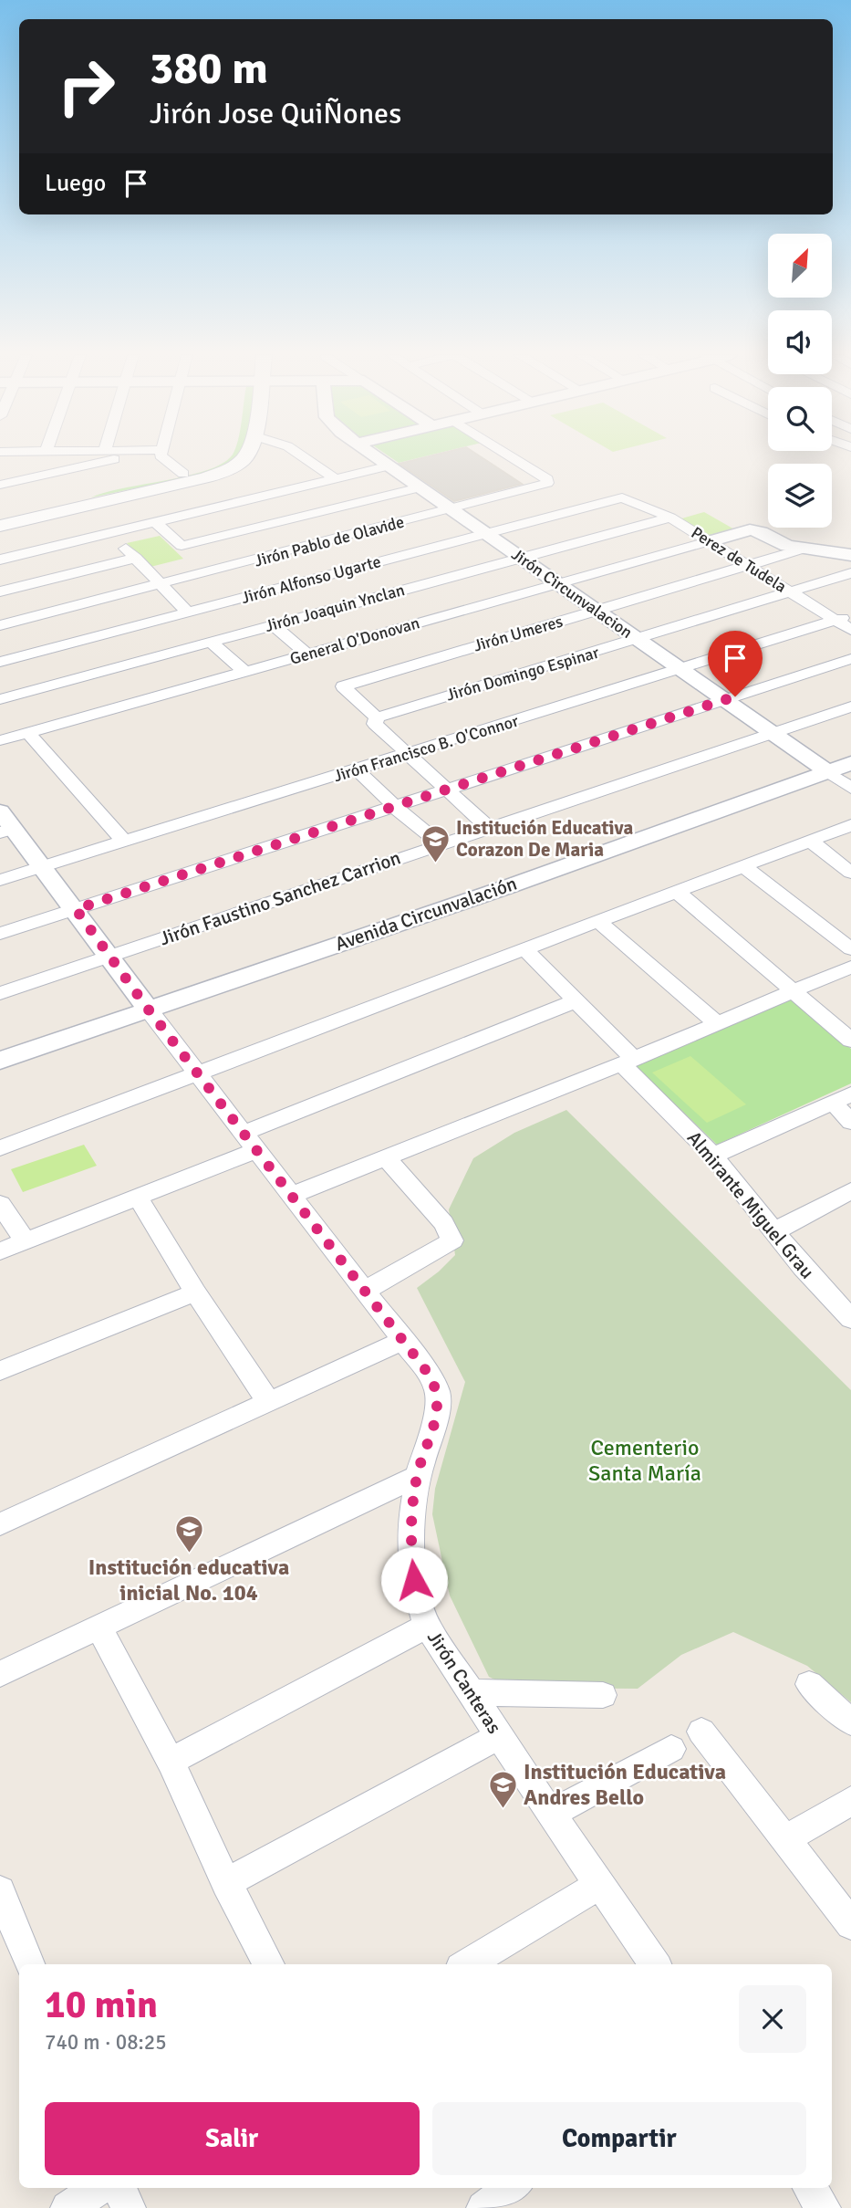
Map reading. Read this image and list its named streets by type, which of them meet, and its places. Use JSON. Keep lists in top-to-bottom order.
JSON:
{
  "streets": {
    "street": [
      "Jirón Pablo de Olavide",
      "Perez de Tudela",
      "Jirón Alfonso Ugarte",
      "Jirón Circunvalacion",
      "Jirón Joaquin Ynclan",
      "Jirón Umeres",
      "General O'Donovan",
      "Jirón Domingo Espinar",
      "Jirón Francisco B. O'Connor",
      "Jirón Faustino Sanchez Carrion",
      "Avenida Circunvalación",
      "Almirante Miguel Grau",
      "Jirón Canteras"
    ]
  },
  "crossings": [
    ["Jirón Pablo de Olavide", "Jirón Circunvalacion"],
    ["Perez de Tudela", "Jirón Alfonso Ugarte"],
    ["Perez de Tudela", "Jirón Joaquin Ynclan"],
    ["Perez de Tudela", "Jirón Umeres"],
    ["Perez de Tudela", "General O'Donovan"],
    ["Perez de Tudela", "Jirón Domingo Espinar"],
    ["Perez de Tudela", "Jirón Francisco B. O'Connor"],
    ["Jirón Alfonso Ugarte", "Jirón Circunvalacion"],
    ["Jirón Circunvalacion", "Jirón Joaquin Ynclan"],
    ["Jirón Circunvalacion", "Jirón Umeres"],
    ["Jirón Circunvalacion", "General O'Donovan"],
    ["Jirón Circunvalacion", "Jirón Domingo Espinar"],
    ["Jirón Circunvalacion", "Jirón Francisco B. O'Connor"],
    ["Jirón Circunvalacion", "Jirón Faustino Sanchez Carrion"],
    ["Jirón Circunvalacion", "Avenida Circunvalación"],
    ["Jirón Umeres", "Jirón Domingo Espinar"],
    ["Jirón Francisco B. O'Connor", "Jirón Canteras"],
    ["Jirón Faustino Sanchez Carrion", "Jirón Canteras"],
    ["Avenida Circunvalación", "Jirón Canteras"]
  ],
  "parks": ["Cementerio Santa María"],
  "places": {
    "school or university": ["Institución Educativa Corazon De Maria", "Institución educativa inicial No. 104", "Institución Educativa Andres Bello"]
  },
  "north": "top right",
  "page": {
    "turn": ["380 m", "Jirón Jose QuiÑones"],
    "then": "Luego",
    "heading": ["10 min", "740 m · 08:25"],
    "buttons": ["Salir", "Compartir"]
  }
}
